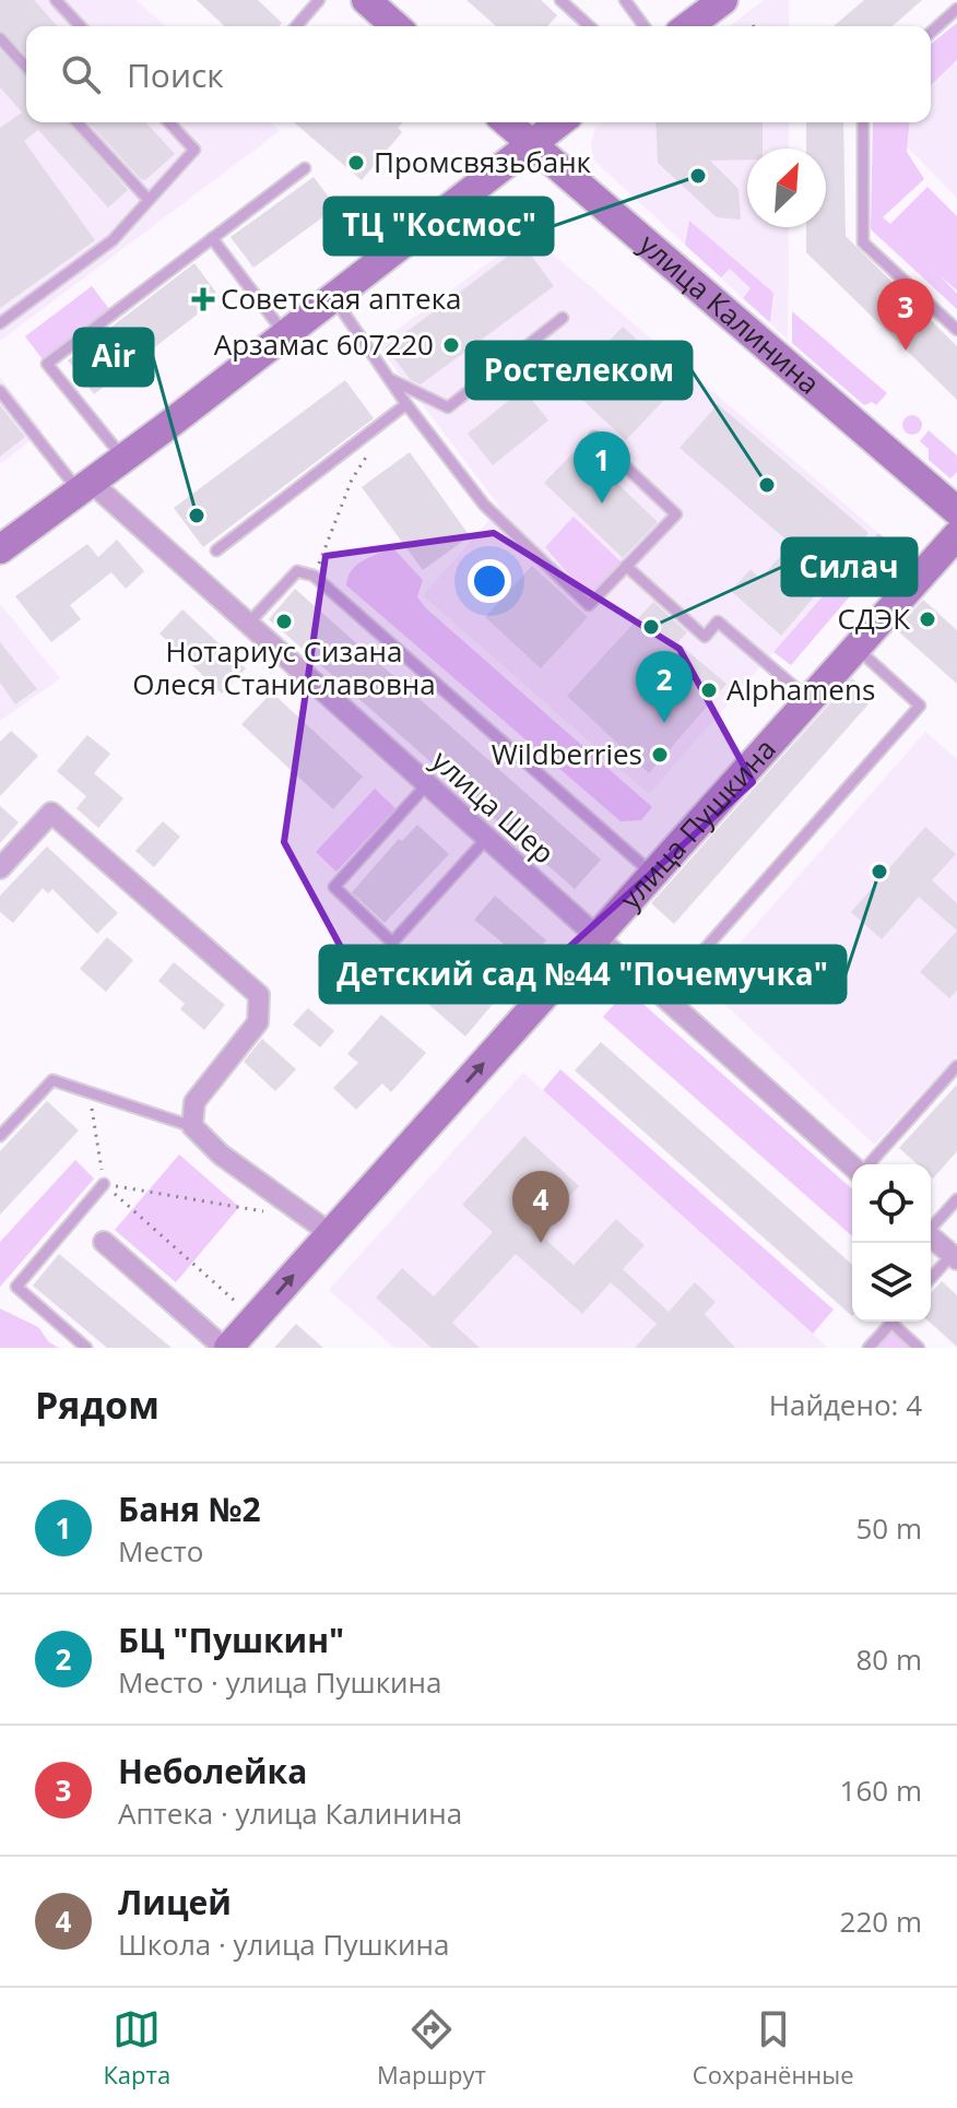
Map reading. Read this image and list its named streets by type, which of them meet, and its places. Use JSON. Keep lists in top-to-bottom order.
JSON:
{
  "streets": {
    "street": ["улица Калинина", "улица Шер", "улица Пушкина"]
  },
  "crossings": [
    ["улица Шер", "улица Пушкина"]
  ],
  "one_way": ["улица Пушкина"],
  "places": {
    "other": [
      "Промсвязьбанк",
      "ТЦ \"Космос\"",
      "Арзамас 607220",
      "Ростелеком",
      "Air",
      "СДЭК",
      "Нотариус Сизана Олеся Станиславовна",
      "Силач",
      "Alphamens",
      "Wildberries",
      "Детский сад №44 \"Почемучка\""
    ],
    "health": ["Советская аптека"]
  },
  "north": "top right",
  "page": {
    "search": "Поиск",
    "pins": [
      "3",
      "1",
      "2",
      "4"
    ],
    "heading": ["Рядом", "Найдено: 4"],
    "list": [
      {
        "mark": "1",
        "name": "Баня №2",
        "note": "Место",
        "value": "50 m"
      },
      {
        "mark": "2",
        "name": "БЦ \"Пушкин\"",
        "note": "Место · улица Пушкина",
        "value": "80 m"
      },
      {
        "mark": "3",
        "name": "Неболейка",
        "note": "Аптека · улица Калинина",
        "value": "160 m"
      },
      {
        "mark": "4",
        "name": "Лицей",
        "note": "Школа · улица Пушкина",
        "value": "220 m"
      }
    ],
    "nav": ["Карта", "Маршрут", "Сохранённые"]
  }
}
